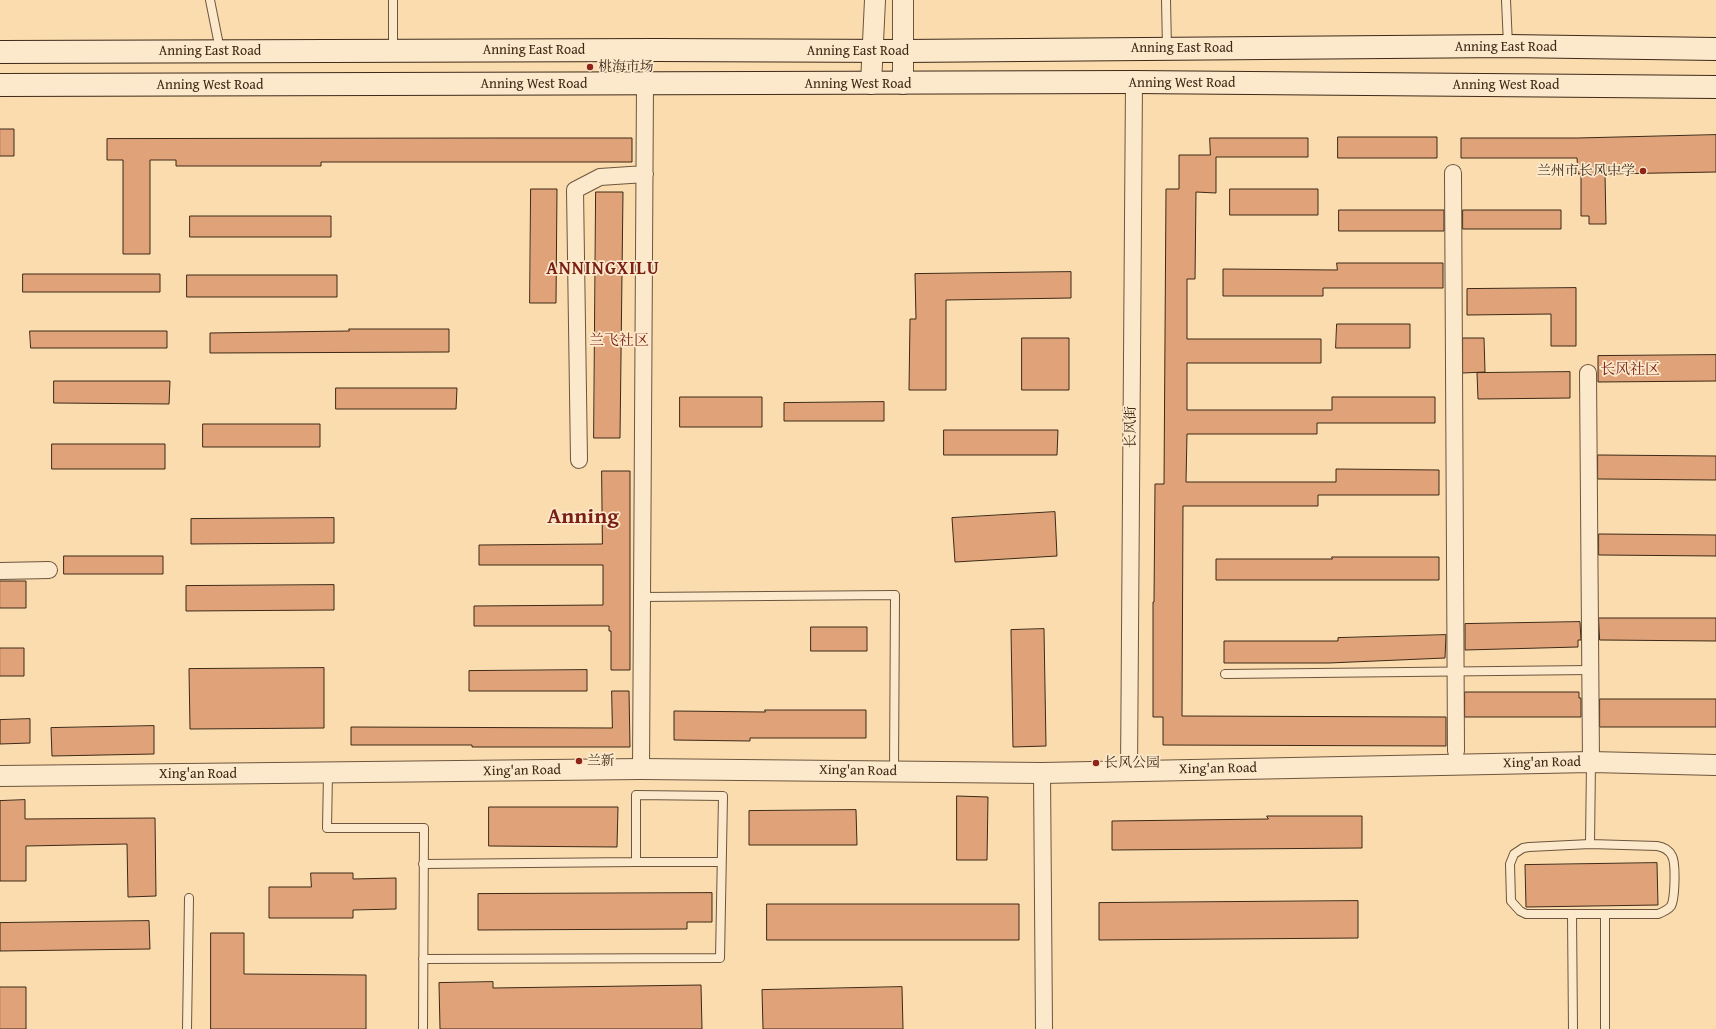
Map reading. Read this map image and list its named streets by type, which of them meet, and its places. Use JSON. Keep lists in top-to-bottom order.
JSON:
{
  "streets": {
    "main road": ["Anning East Road", "Anning West Road"],
    "street": ["长风街", "Xing'an Road"]
  },
  "crossings": [
    ["Anning West Road", "长风街"],
    ["长风街", "Xing'an Road"]
  ],
  "districts": [
    "ANNINGXILU",
    "兰飞社区",
    "长风社区",
    "Anning"
  ],
  "places": [
    "桃海市场",
    "兰州市长风中学",
    "兰新",
    "长风公园"
  ]
}
